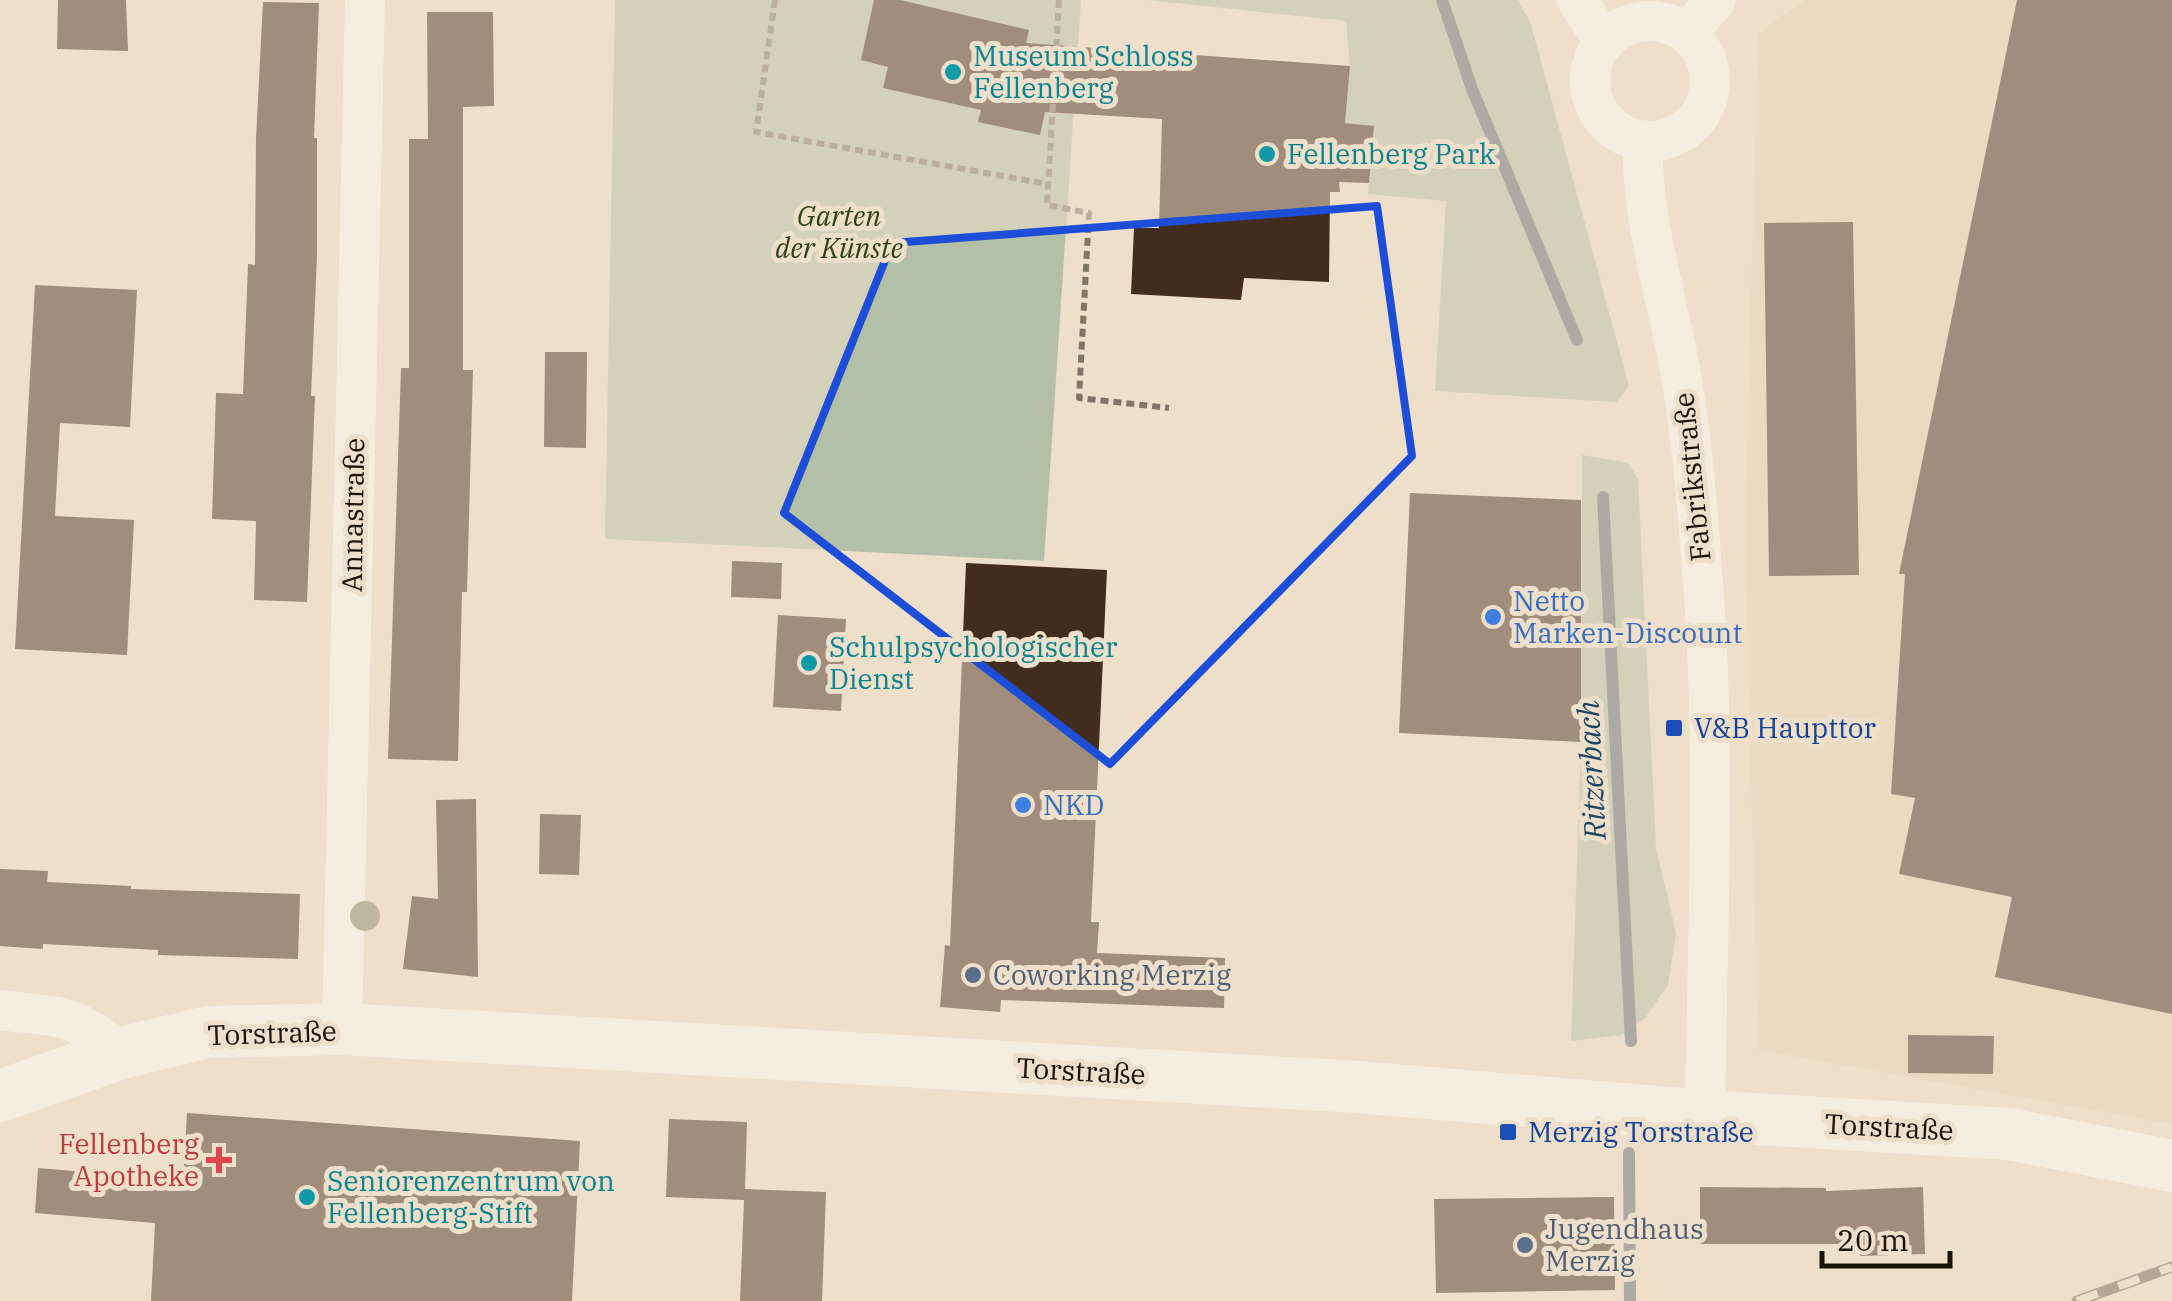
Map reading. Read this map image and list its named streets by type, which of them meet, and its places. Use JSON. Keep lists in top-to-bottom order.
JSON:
{
  "streets": {
    "main road": ["Torstraße"],
    "street": ["Fabrikstraße", "Annastraße"]
  },
  "crossings": [
    ["Fabrikstraße", "Torstraße"],
    ["Annastraße", "Torstraße"]
  ],
  "water": ["Ritzerbach"],
  "parks": ["Garten der Künste"],
  "places": {
    "other": [
      "Museum Schloss Fellenberg",
      "Fellenberg Park",
      "Netto Marken-Discount",
      "Schulpsychologischer Dienst",
      "NKD",
      "Coworking Merzig",
      "Seniorenzentrum von Fellenberg-Stift",
      "Jugendhaus Merzig"
    ],
    "transit": ["V&B Haupttor", "Merzig Torstraße"],
    "health": ["Fellenberg Apotheke"]
  },
  "scale_bar": "20 m"
}
